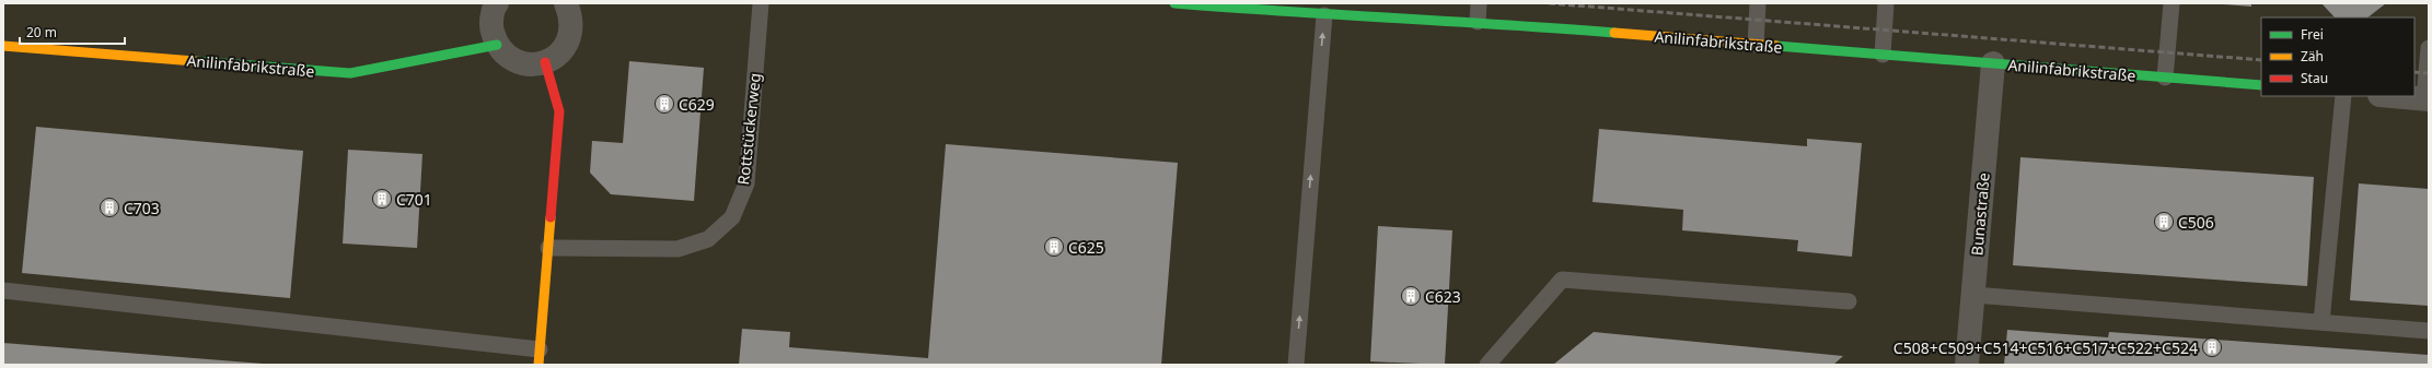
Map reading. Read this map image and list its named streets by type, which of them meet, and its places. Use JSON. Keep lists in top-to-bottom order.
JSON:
{
  "streets": {
    "street": ["Anilinfabrikstraße", "Bunastraße"],
    "lane": ["Rottstückerweg"]
  },
  "crossings": [
    ["Anilinfabrikstraße", "Bunastraße"]
  ],
  "places": {
    "building": [
      "C629",
      "C701",
      "C703",
      "C506",
      "C625",
      "C623",
      "C508+C509+C514+C516+C517+C522+C524"
    ]
  },
  "legend": ["Frei", "Zäh", "Stau"],
  "scale_bar": "20 m"
}
